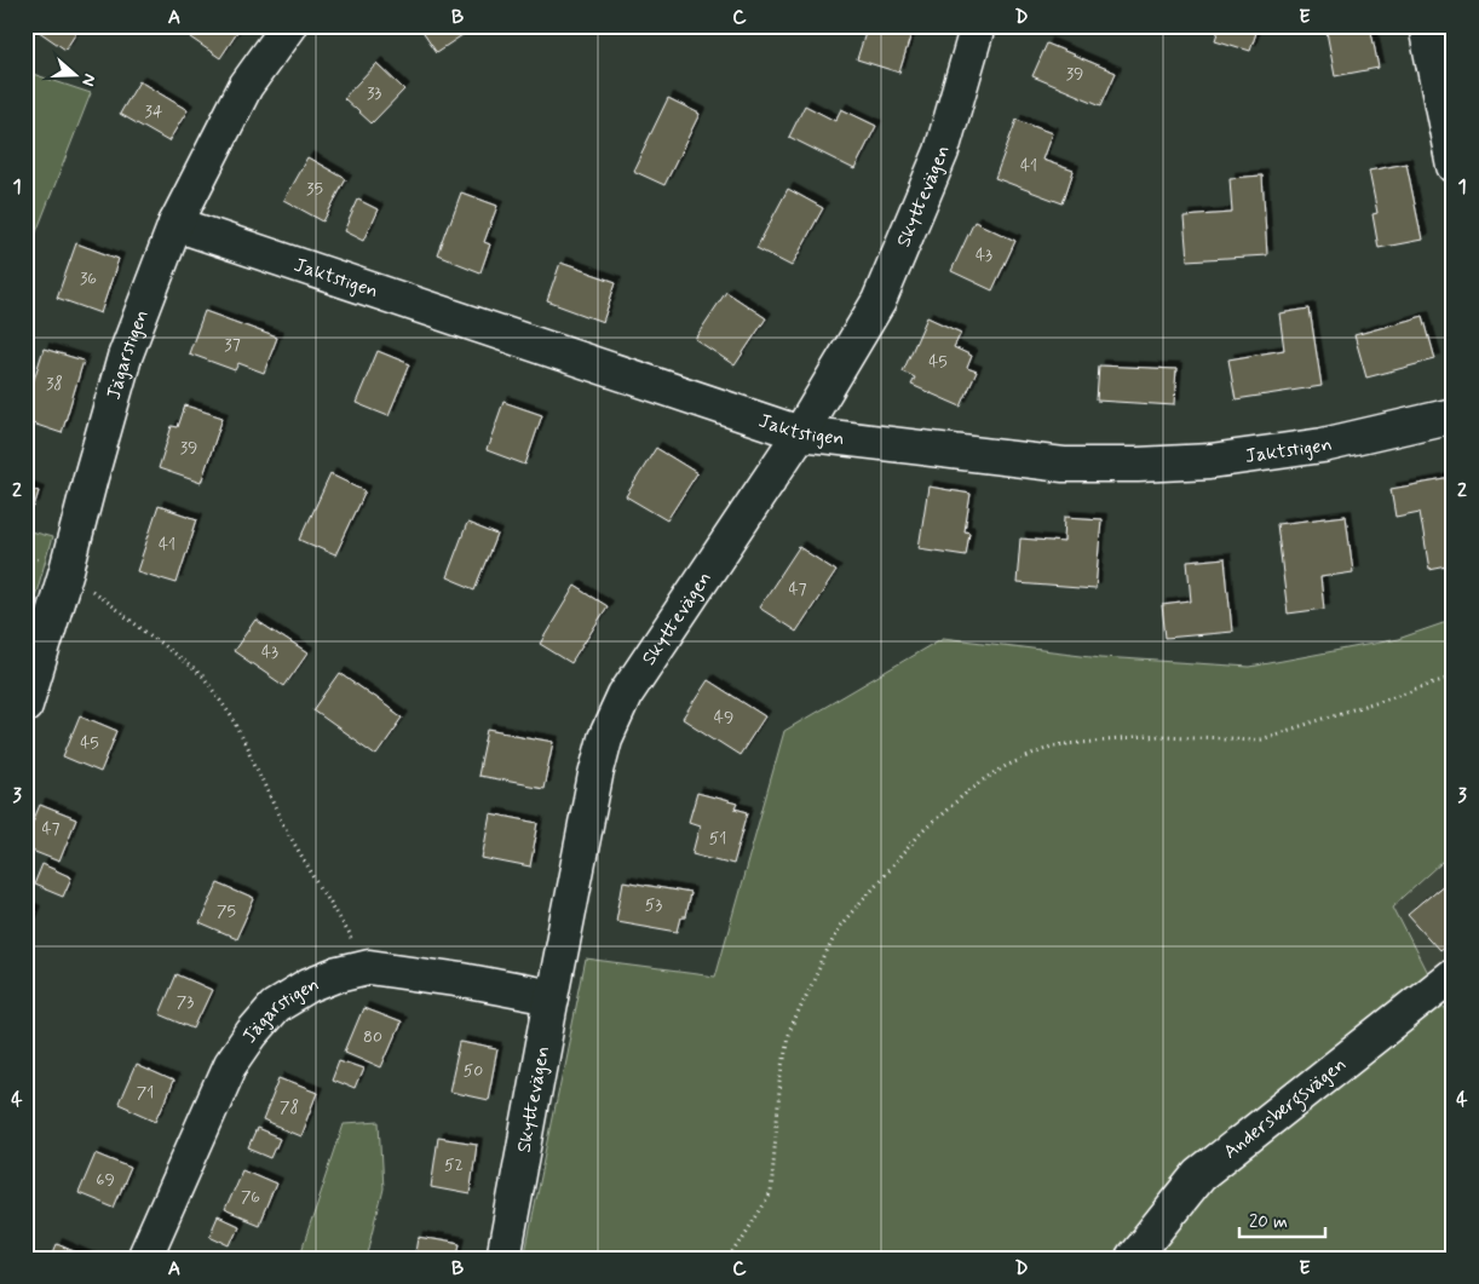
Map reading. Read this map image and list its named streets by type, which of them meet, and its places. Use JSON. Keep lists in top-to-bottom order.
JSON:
{
  "streets": {
    "street": [
      "Skyttevägen",
      "Jaktstigen",
      "Jägarstigen",
      "Andersbergsvägen"
    ]
  },
  "crossings": [
    ["Skyttevägen", "Jaktstigen"],
    ["Skyttevägen", "Jägarstigen"],
    ["Jaktstigen", "Jägarstigen"]
  ],
  "house_numbers": [
    "39",
    "33",
    "34",
    "41",
    "35",
    "43",
    "36",
    "37",
    "45",
    "38",
    "39",
    "41",
    "47",
    "43",
    "49",
    "45",
    "47",
    "51",
    "53",
    "75",
    "73",
    "80",
    "50",
    "71",
    "78",
    "52",
    "69",
    "76"
  ],
  "scale_bar": "20 m",
  "north": "right",
  "grid": {
    "columns": [
      "A",
      "B",
      "C",
      "D",
      "E"
    ],
    "rows": [
      "1",
      "2",
      "3",
      "4"
    ]
  }
}
